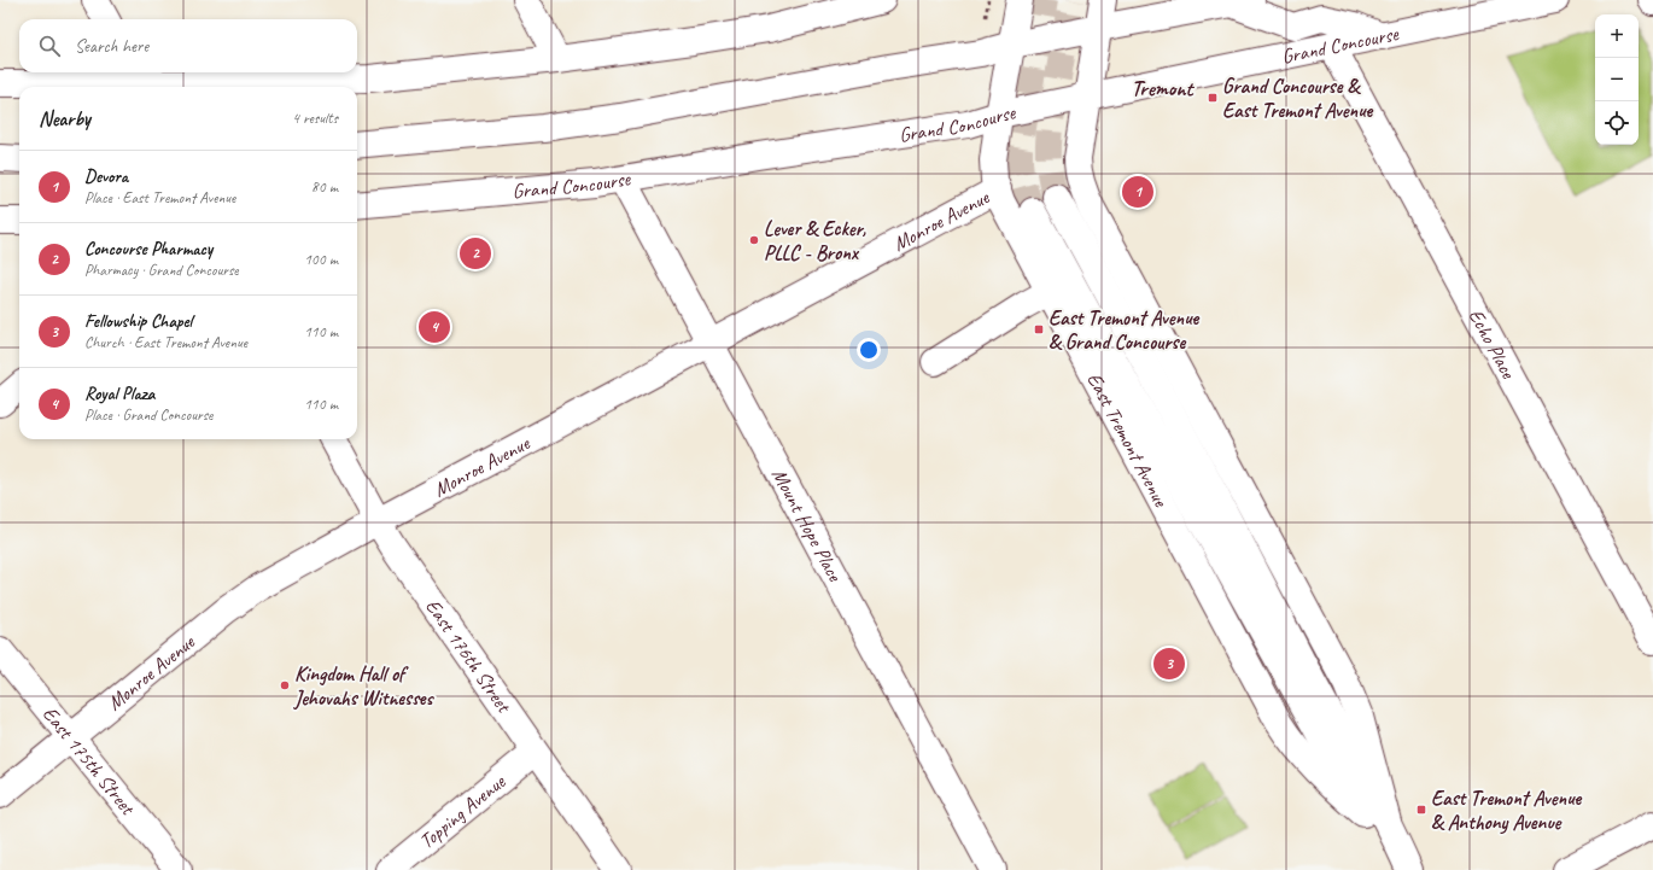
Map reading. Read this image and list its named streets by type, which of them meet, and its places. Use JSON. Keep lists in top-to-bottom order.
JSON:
{
  "streets": {
    "street": [
      "Grand Concourse",
      "Monroe Avenue",
      "Echo Place",
      "East Tremont Avenue",
      "Mount Hope Place",
      "East 176th Street",
      "East 175th Street",
      "Topping Avenue"
    ]
  },
  "crossings": [
    ["Grand Concourse", "Echo Place"],
    ["Grand Concourse", "East Tremont Avenue"],
    ["Grand Concourse", "Mount Hope Place"],
    ["Monroe Avenue", "East Tremont Avenue"],
    ["Monroe Avenue", "Mount Hope Place"],
    ["Monroe Avenue", "East 176th Street"],
    ["Monroe Avenue", "East 175th Street"],
    ["East 176th Street", "Topping Avenue"]
  ],
  "districts": ["Tremont"],
  "places": {
    "transit": ["Grand Concourse & East Tremont Avenue", "East Tremont Avenue & Grand Concourse", "East Tremont Avenue & Anthony Avenue"],
    "other": ["Lever & Ecker, PLLC - Bronx", "Kingdom Hall of Jehovahs Witnesses"]
  },
  "page": {
    "map_buttons": ["+", "−"],
    "search": "Search here",
    "heading": ["Nearby", "4 results"],
    "list": [
      {
        "mark": "1",
        "name": "Devora",
        "note": "Place · East Tremont Avenue",
        "value": "80 m"
      },
      {
        "mark": "2",
        "name": "Concourse Pharmacy",
        "note": "Pharmacy · Grand Concourse",
        "value": "100 m"
      },
      {
        "mark": "3",
        "name": "Fellowship Chapel",
        "note": "Church · East Tremont Avenue",
        "value": "110 m"
      },
      {
        "mark": "4",
        "name": "Royal Plaza",
        "note": "Place · Grand Concourse",
        "value": "110 m"
      }
    ],
    "pins": [
      "1",
      "2",
      "4",
      "3"
    ]
  }
}
